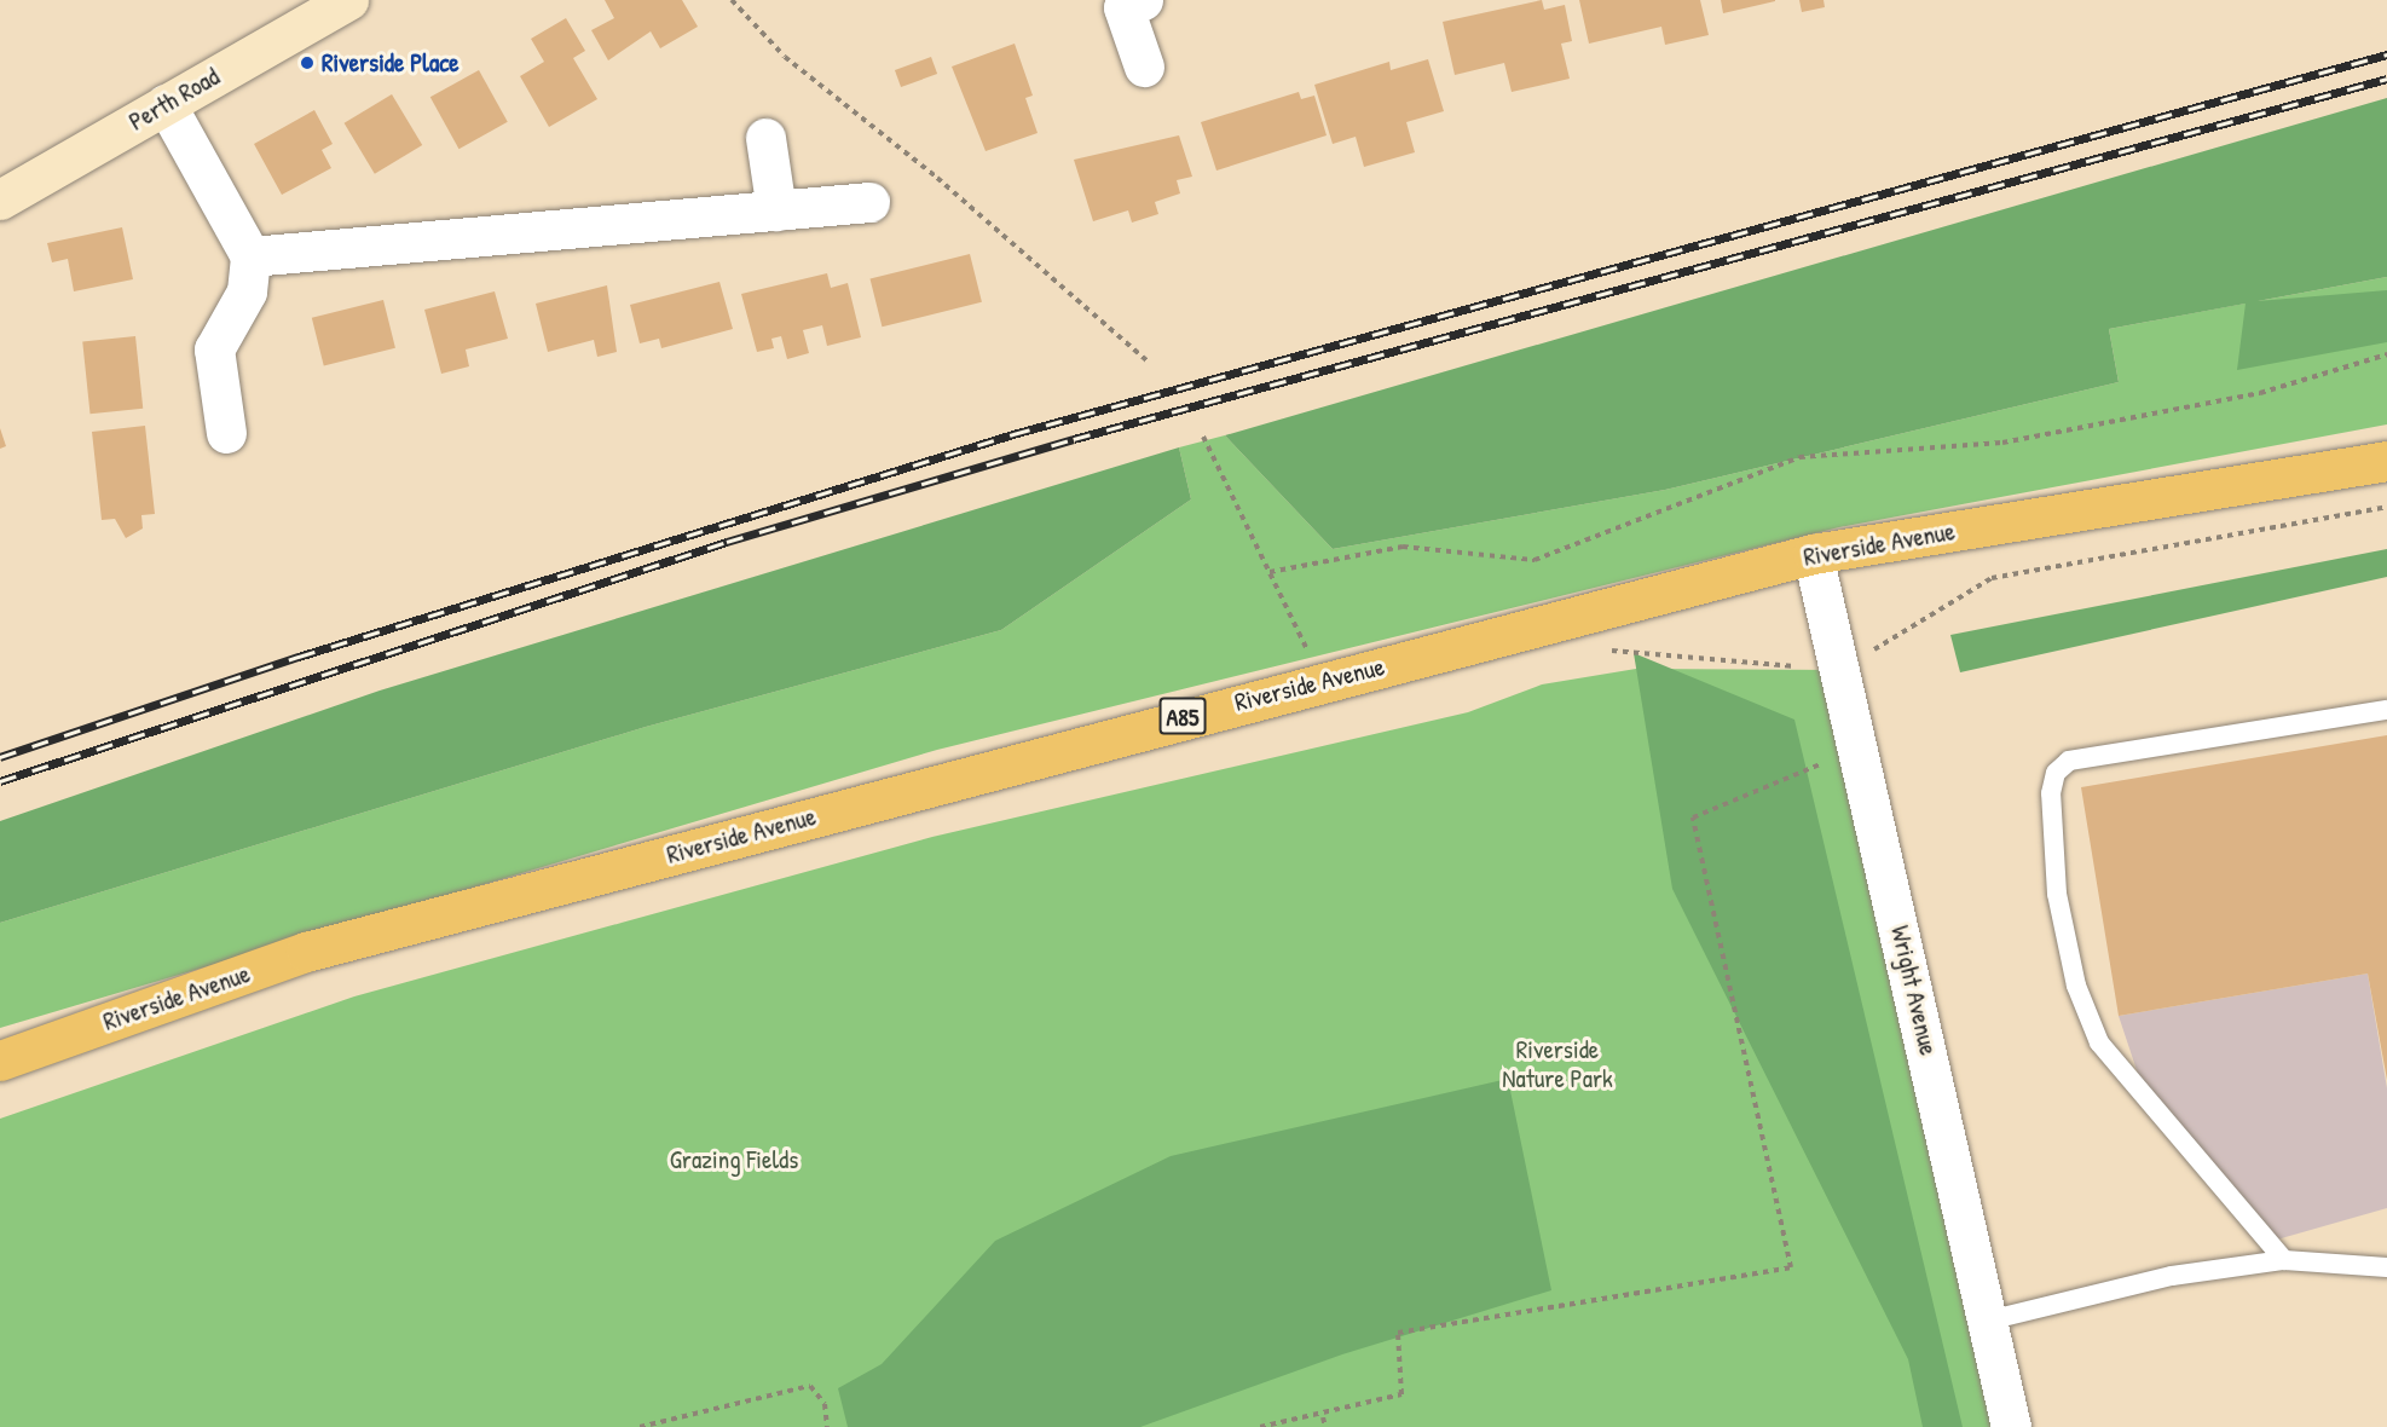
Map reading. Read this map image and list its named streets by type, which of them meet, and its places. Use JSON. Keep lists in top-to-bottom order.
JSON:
{
  "streets": {
    "main road": ["Riverside Avenue", "A85"],
    "street": ["Perth Road", "Wright Avenue"]
  },
  "crossings": [
    ["Riverside Avenue", "Wright Avenue"]
  ],
  "parks": ["Riverside Nature Park", "Grazing Fields"],
  "places": ["Riverside Place"]
}
